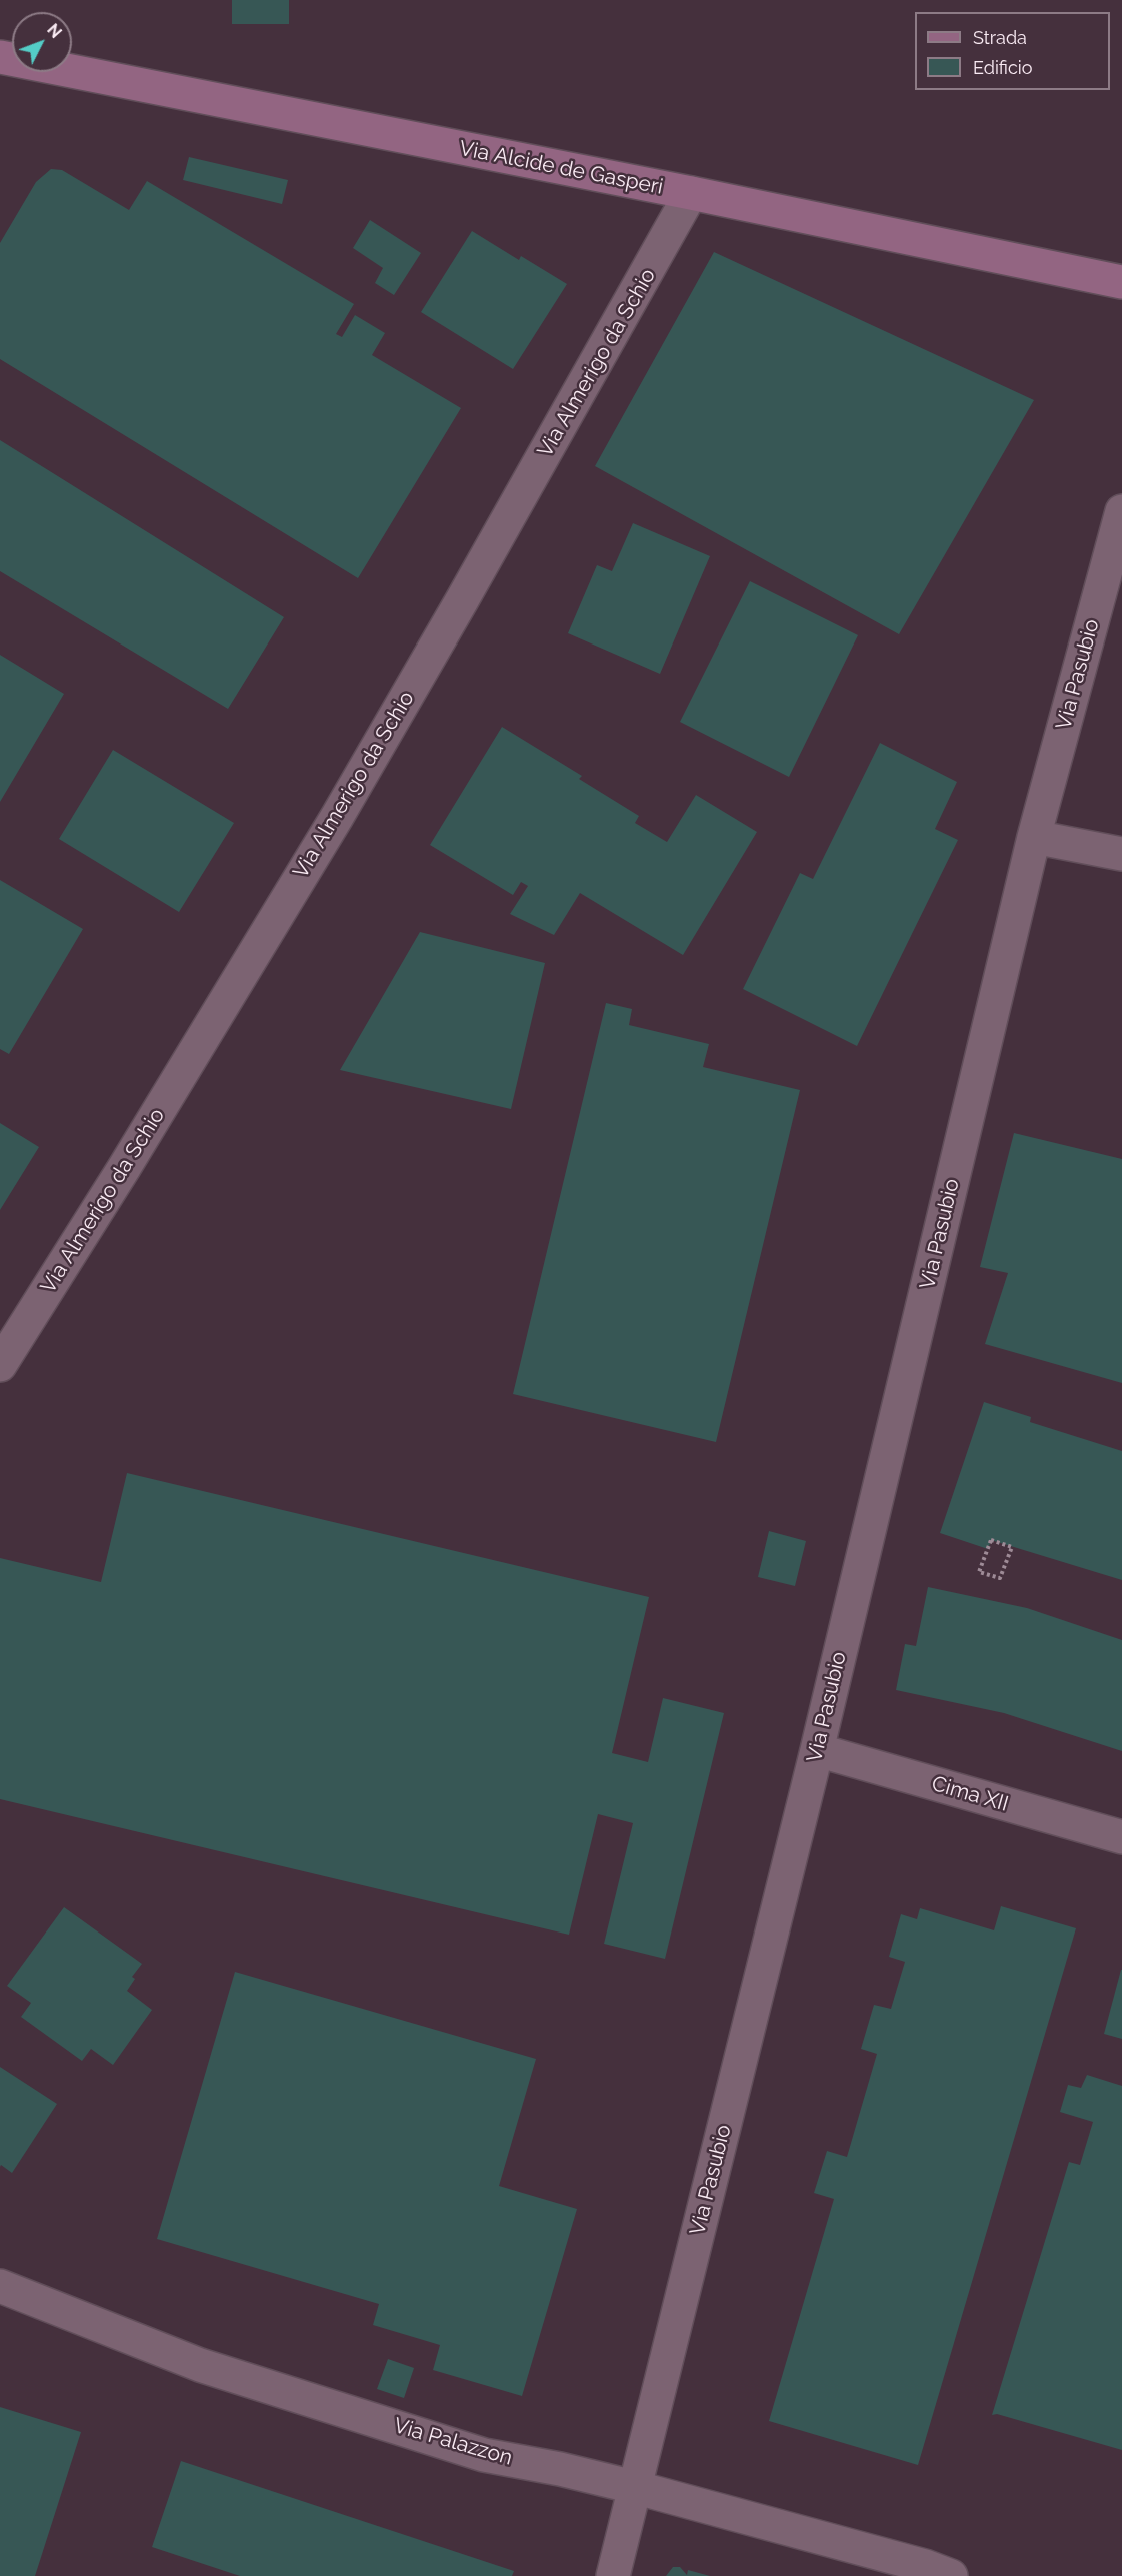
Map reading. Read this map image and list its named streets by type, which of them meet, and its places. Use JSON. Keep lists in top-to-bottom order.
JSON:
{
  "streets": {
    "street": [
      "Via Alcide de Gasperi",
      "Via Almerigo da Schio",
      "Via Pasubio",
      "Cima XII",
      "Via Palazzon"
    ]
  },
  "crossings": [
    ["Via Alcide de Gasperi", "Via Almerigo da Schio"],
    ["Via Pasubio", "Cima XII"],
    ["Via Pasubio", "Via Palazzon"]
  ],
  "legend": ["Strada", "Edificio"],
  "north": "top right"
}
